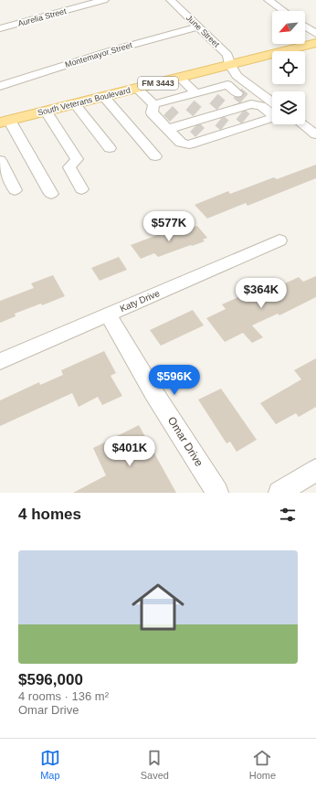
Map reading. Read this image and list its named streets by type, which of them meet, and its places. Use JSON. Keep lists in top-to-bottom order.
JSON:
{
  "streets": {
    "main road": ["FM 3443", "South Veterans Boulevard"],
    "street": [
      "Aurelia Street",
      "June Street",
      "Montemayor Street",
      "Katy Drive",
      "Omar Drive"
    ]
  },
  "crossings": [
    ["June Street", "Montemayor Street"],
    ["June Street", "South Veterans Boulevard"],
    ["Katy Drive", "Omar Drive"]
  ],
  "north": "bottom left",
  "page": {
    "price": [
      "$577K",
      "$364K",
      "$596K",
      "$401K"
    ],
    "heading": "4 homes",
    "list": [
      {
        "name": "$596,000",
        "note": "4 rooms · 136 m² · Omar Drive"
      }
    ],
    "tabs": ["Map", "Saved", "Home"]
  }
}
